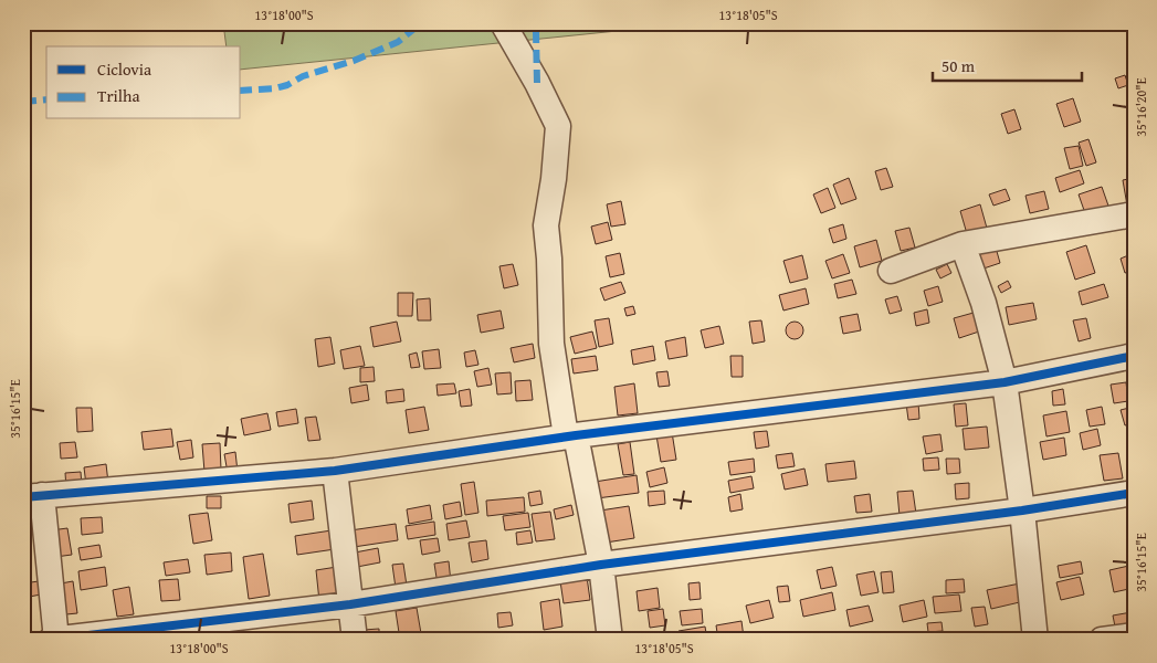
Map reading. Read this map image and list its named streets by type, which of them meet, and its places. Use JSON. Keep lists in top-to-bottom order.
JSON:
{
  "legend": ["Ciclovia", "Trilha"],
  "scale_bar": "50 m",
  "coordinates": [
    "13°18'00\"S",
    "13°18'05\"S",
    "35°16'20\"E",
    "35°16'15\"E"
  ]
}
